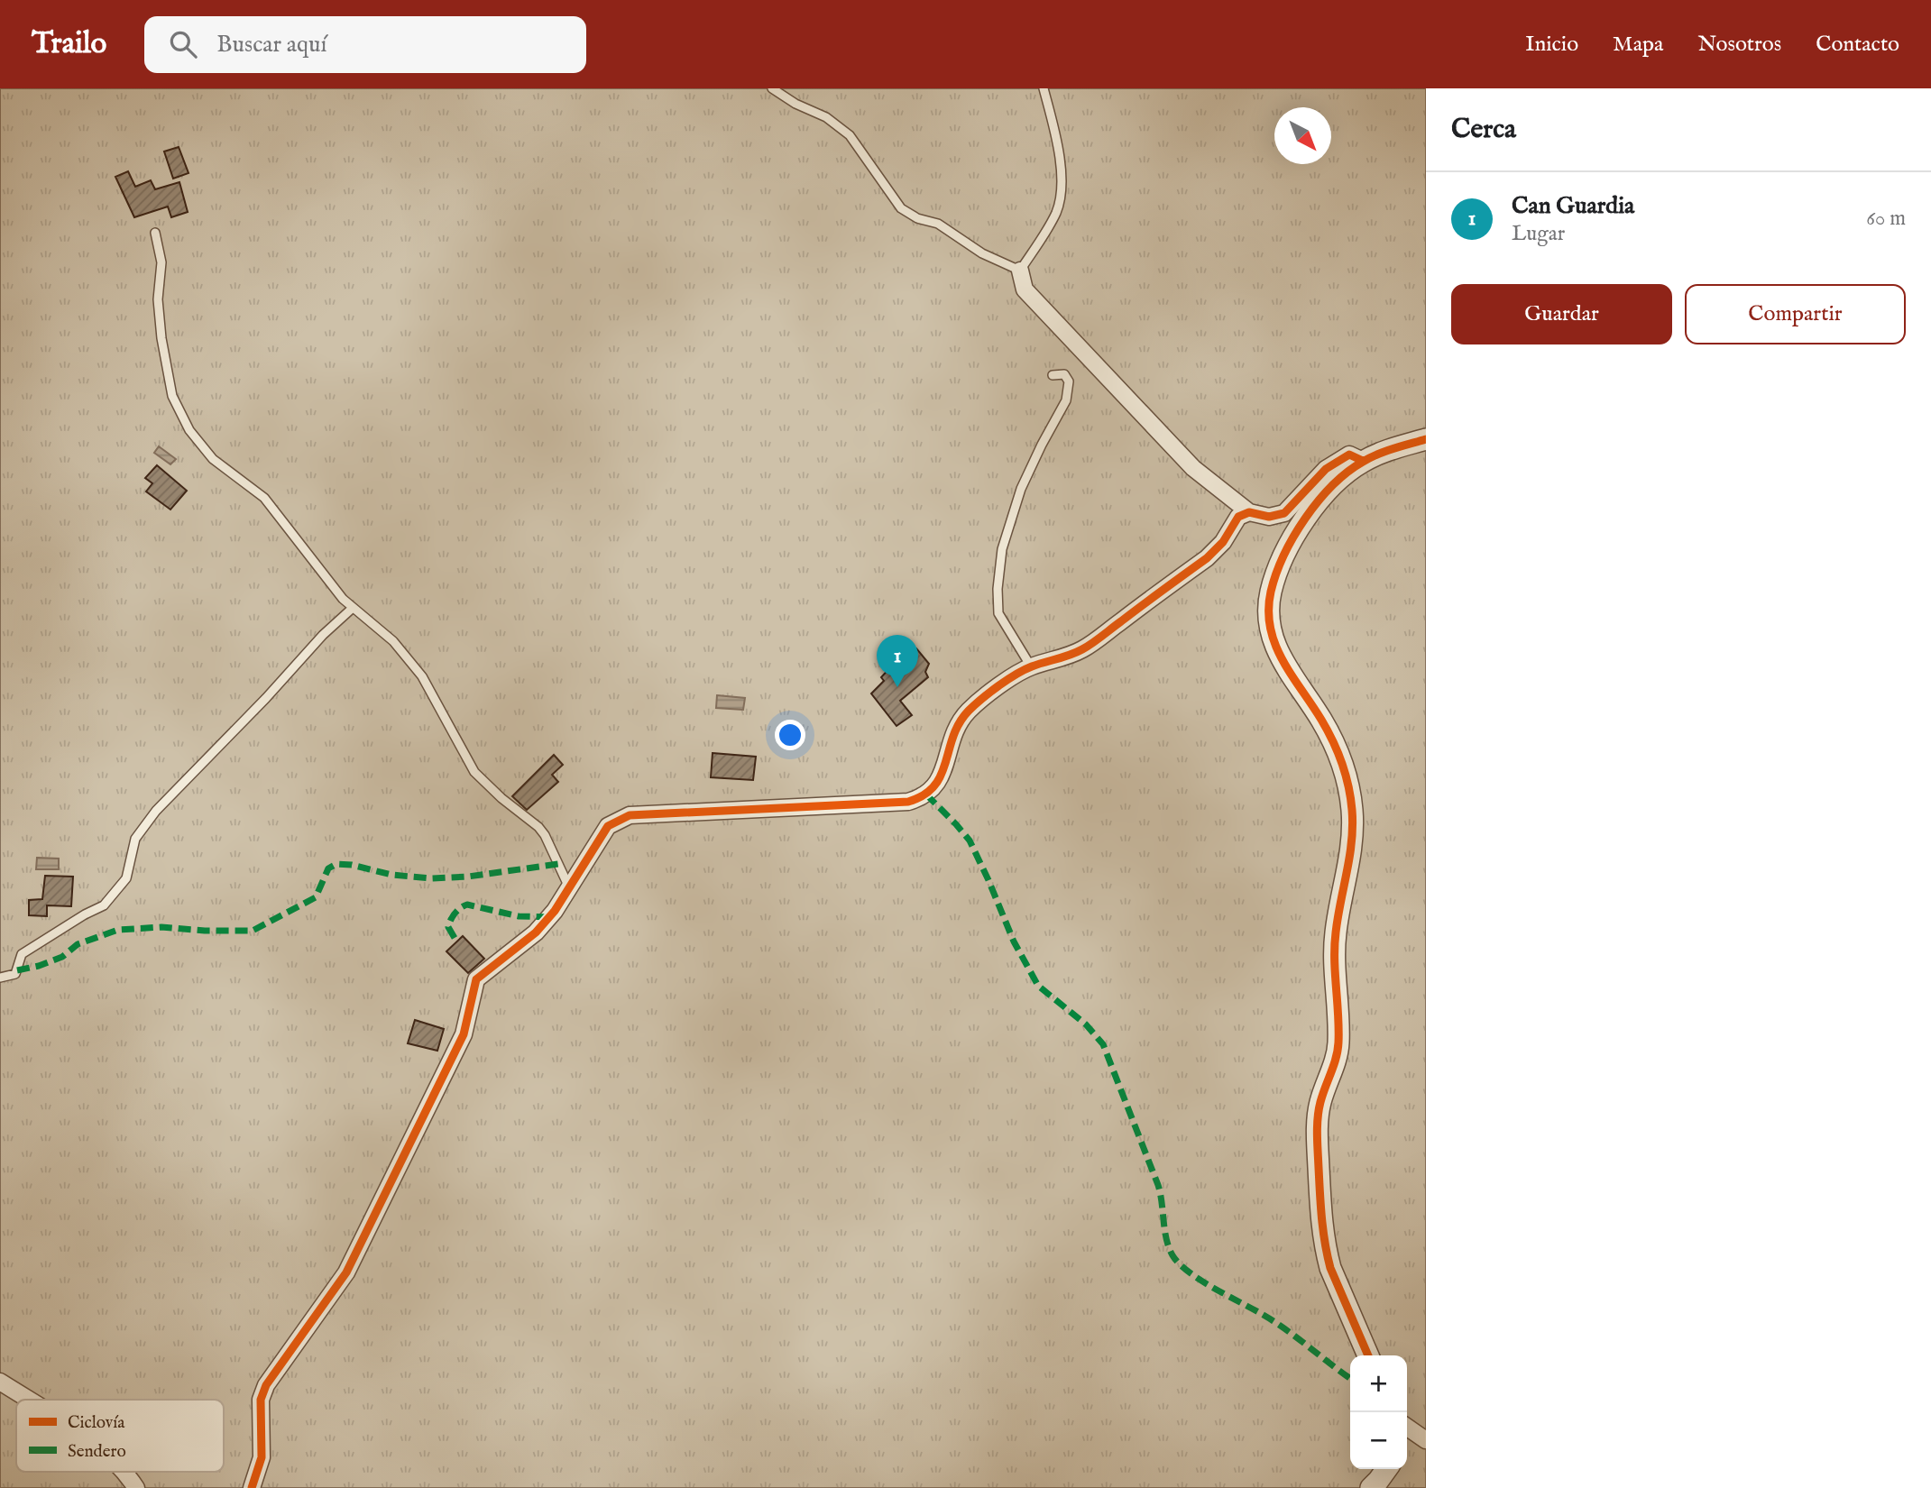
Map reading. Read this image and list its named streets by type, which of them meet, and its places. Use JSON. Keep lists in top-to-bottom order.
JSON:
{
  "legend": ["Ciclovía", "Sendero"],
  "north": "bottom right",
  "page": {
    "header": "Trailo",
    "search": "Buscar aquí",
    "nav": [
      "Inicio",
      "Mapa",
      "Nosotros",
      "Contacto"
    ],
    "heading": "Cerca",
    "list": [
      {
        "mark": "1",
        "name": "Can Guardia",
        "note": "Lugar",
        "value": "60 m"
      }
    ],
    "buttons": ["Guardar", "Compartir"],
    "pins": "1",
    "map_buttons": ["+", "−"]
  }
}
